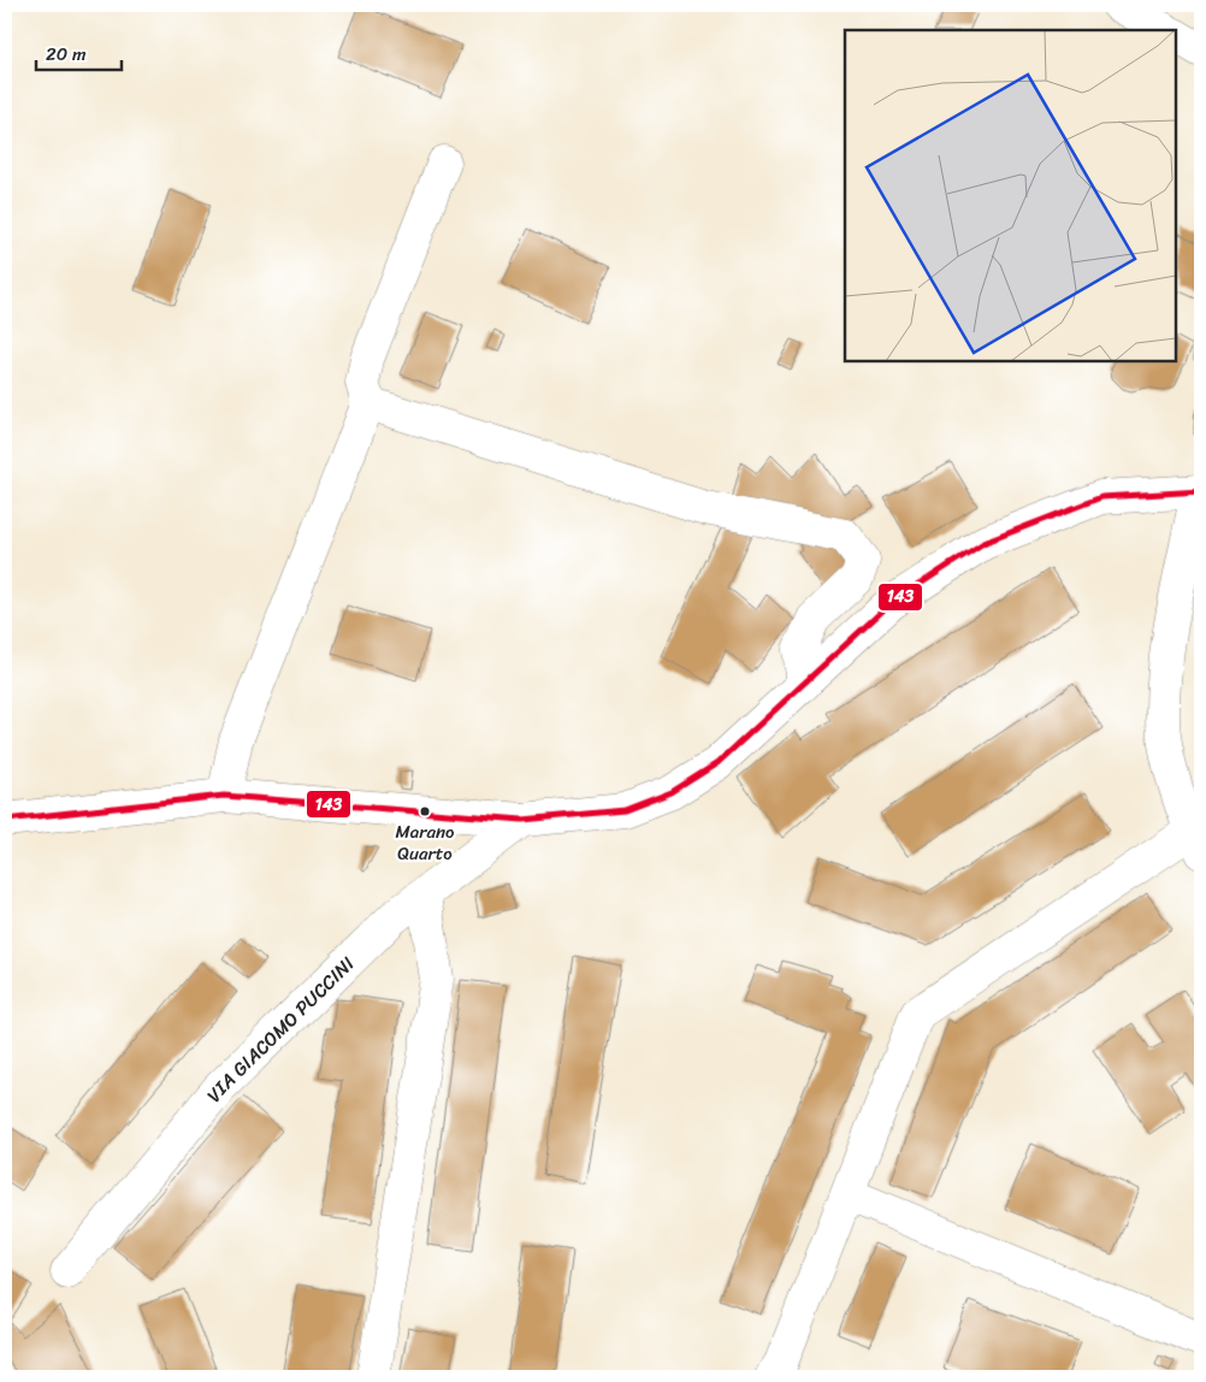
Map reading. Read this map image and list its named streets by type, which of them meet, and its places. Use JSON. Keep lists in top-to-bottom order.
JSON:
{
  "streets": {
    "street": ["VIA GIACOMO PUCCINI"]
  },
  "places": ["Marano Quarto"],
  "lines": ["transit line 143"],
  "scale_bar": "20 m"
}
